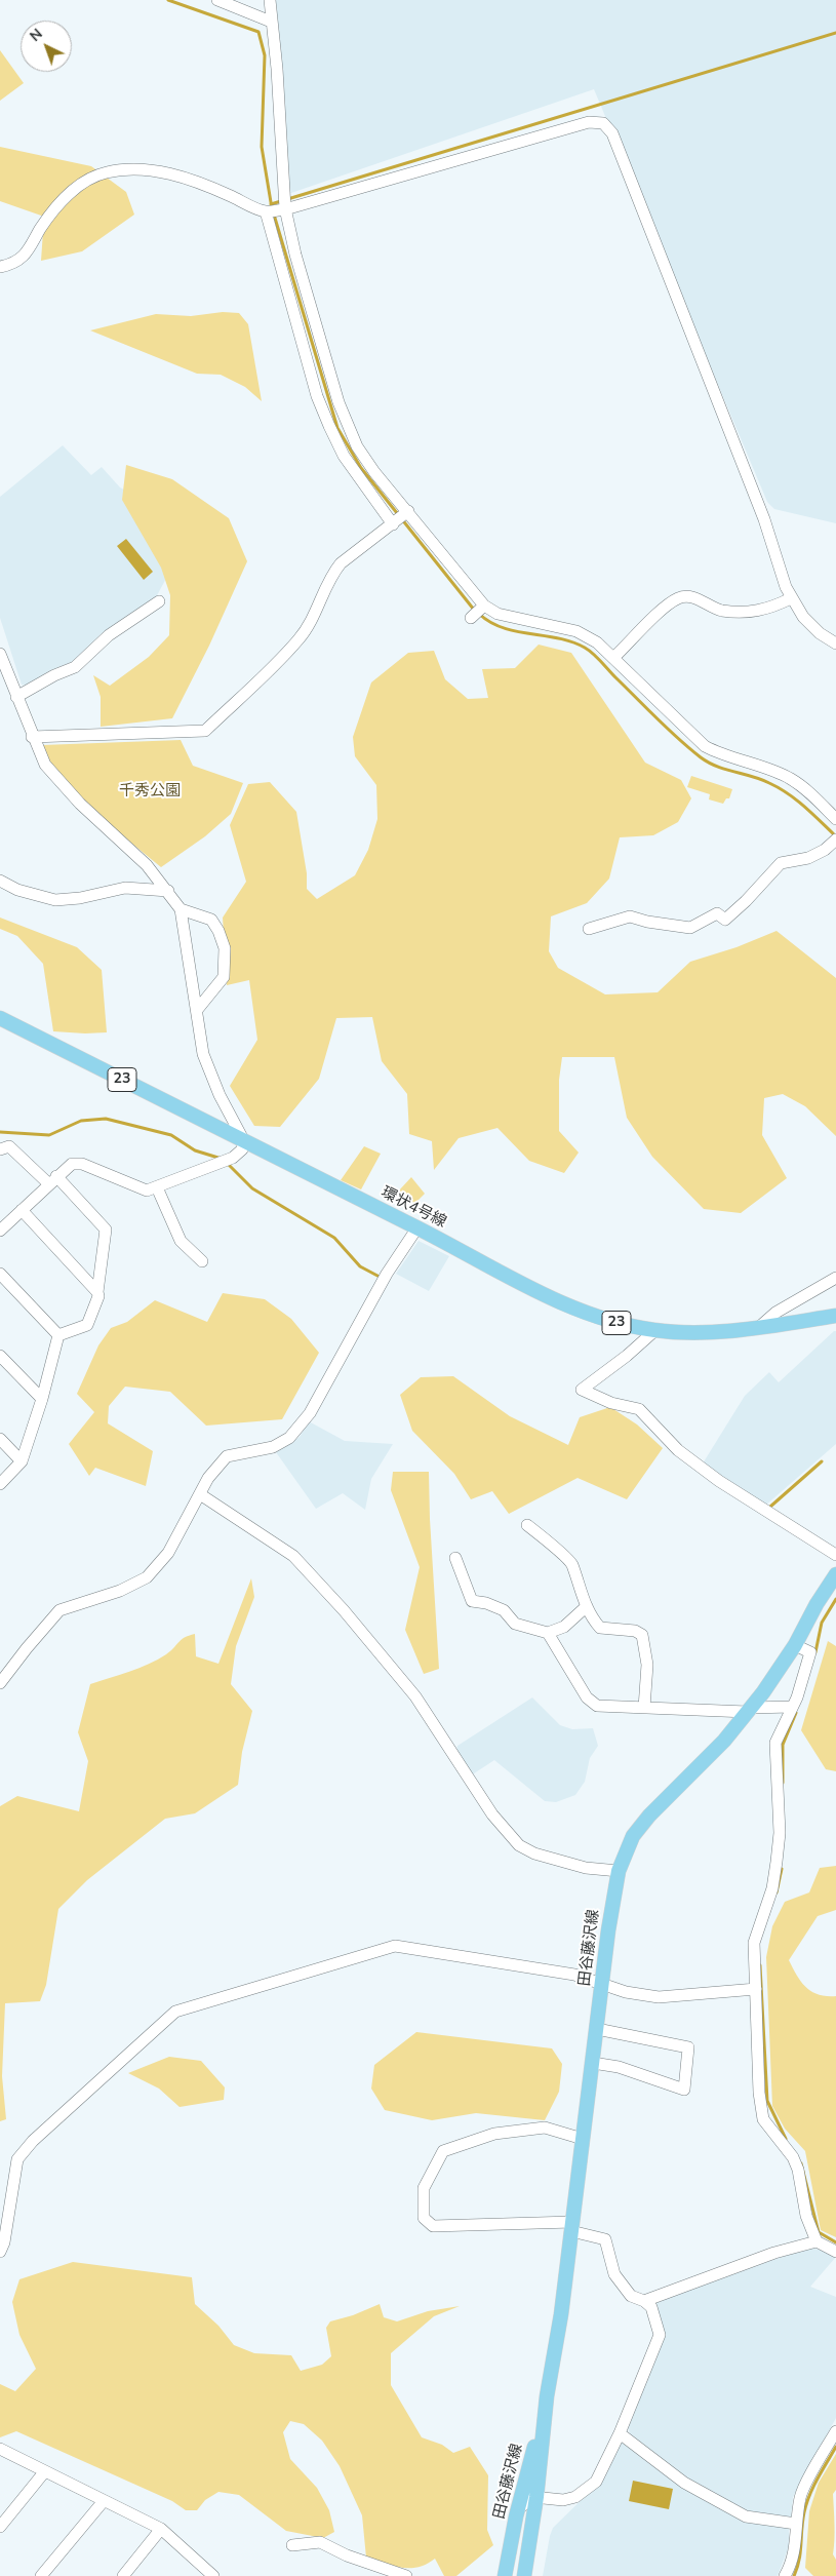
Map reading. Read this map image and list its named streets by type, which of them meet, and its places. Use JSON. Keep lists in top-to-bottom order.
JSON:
{
  "streets": {
    "main road": ["23", "環状4号線", "田谷藤沢線"]
  },
  "parks": ["千秀公園"],
  "north": "top left"
}
